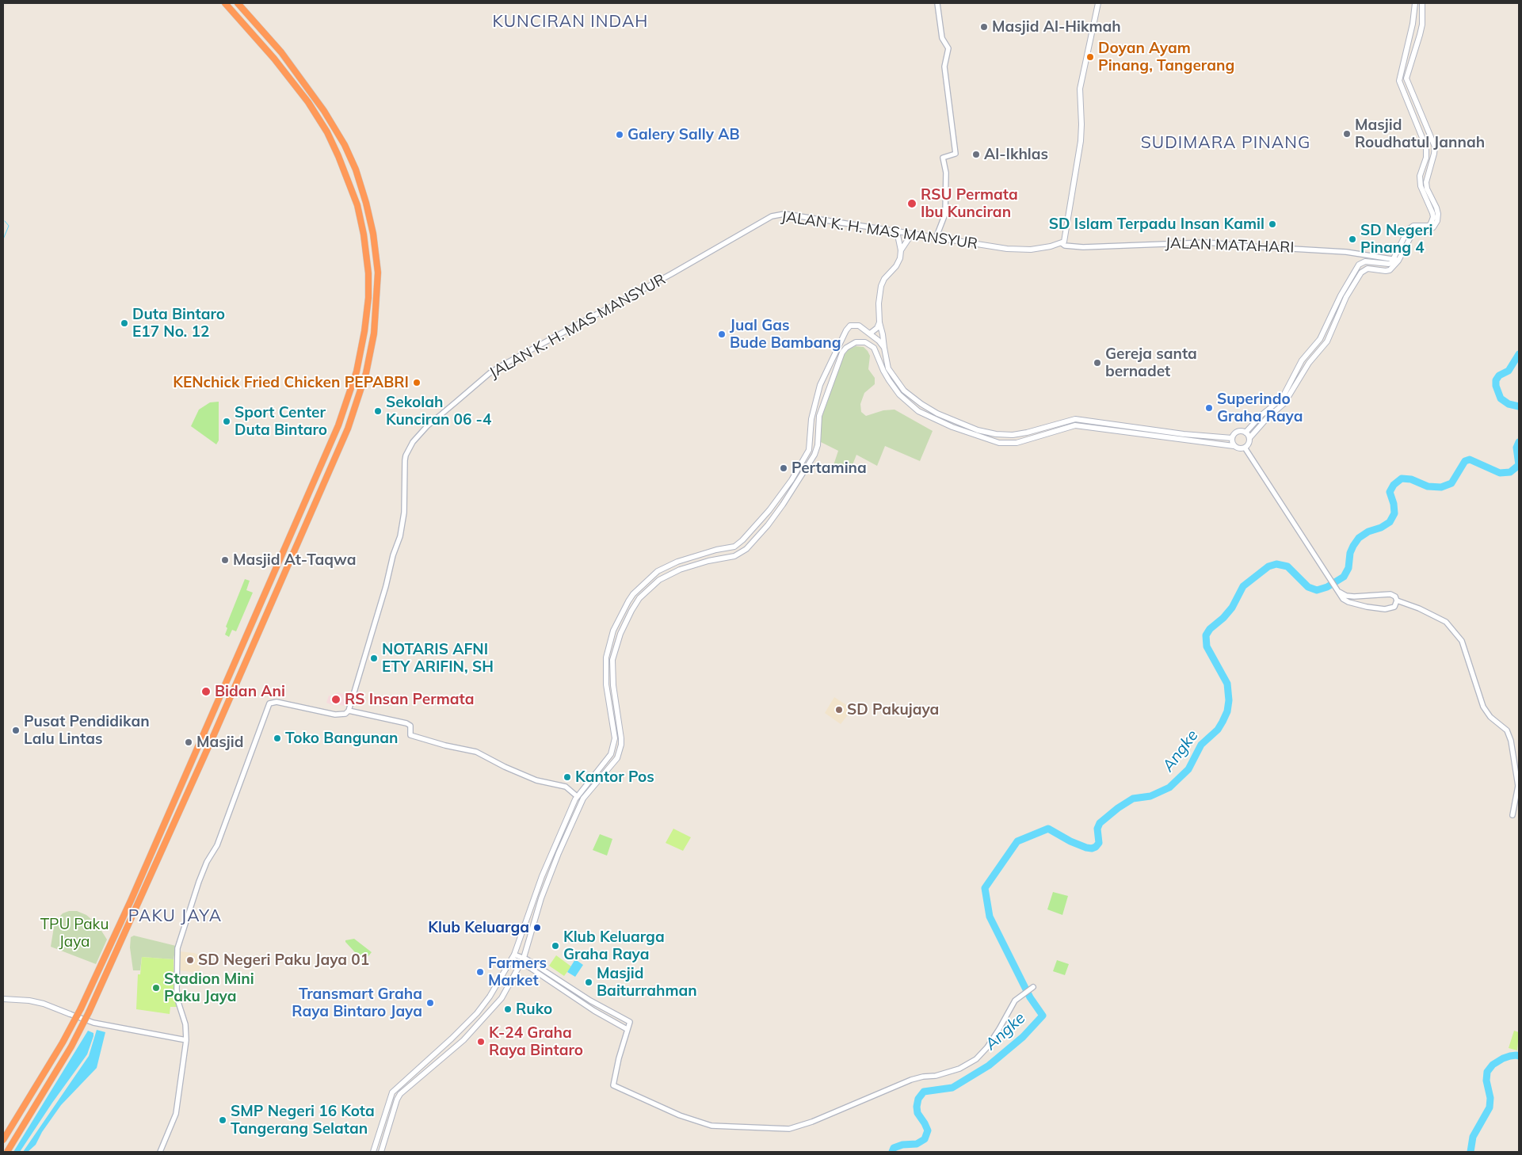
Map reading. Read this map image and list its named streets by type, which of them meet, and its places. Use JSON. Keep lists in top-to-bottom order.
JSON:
{
  "streets": {
    "main road": ["JALAN K. H. MAS MANSYUR"],
    "street": ["JALAN MATAHARI"]
  },
  "crossings": [
    ["JALAN K. H. MAS MANSYUR", "JALAN MATAHARI"]
  ],
  "districts": ["KUNCIRAN INDAH", "SUDIMARA PINANG", "PAKU JAYA"],
  "water": ["Angke"],
  "parks": ["TPU Paku Jaya"],
  "places": [
    "Masjid Al-Hikmah",
    "Doyan Ayam Pinang, Tangerang",
    "Masjid Roudhatul Jannah",
    "Galery Sally AB",
    "Al-Ikhlas",
    "RSU Permata Ibu Kunciran",
    "SD Islam Terpadu Insan Kamil",
    "SD Negeri Pinang 4",
    "Duta Bintaro E17 No. 12",
    "Jual Gas Bude Bambang",
    "Gereja santa bernadet",
    "KENchick Fried Chicken PEPABRI",
    "Superindo Graha Raya",
    "Sekolah Kunciran 06 -4",
    "Sport Center Duta Bintaro",
    "Pertamina",
    "Masjid At-Taqwa",
    "NOTARIS AFNI ETY ARIFIN, SH",
    "Bidan Ani",
    "RS Insan Permata",
    "SD Pakujaya",
    "Pusat Pendidikan Lalu Lintas",
    "Toko Bangunan",
    "Masjid",
    "Kantor Pos",
    "Klub Keluarga",
    "Klub Keluarga Graha Raya",
    "SD Negeri Paku Jaya 01",
    "Farmers Market",
    "Masjid Baiturrahman",
    "Stadion Mini Paku Jaya",
    "Transmart Graha Raya Bintaro Jaya",
    "Ruko",
    "K-24 Graha Raya Bintaro",
    "SMP Negeri 16 Kota Tangerang Selatan"
  ]
}
